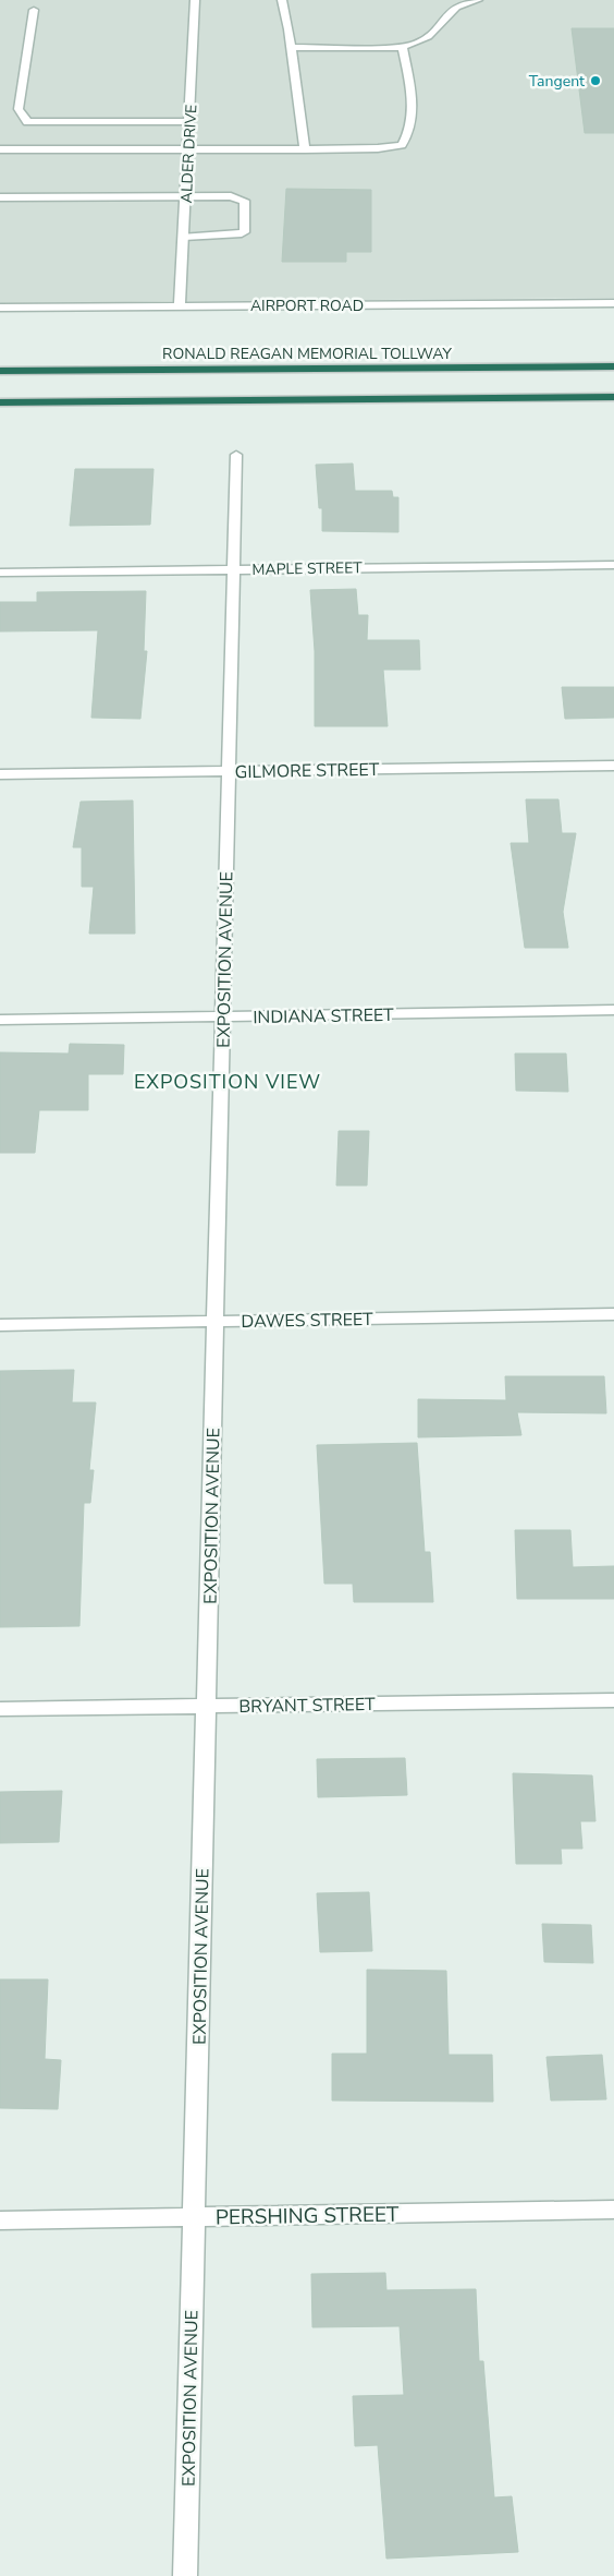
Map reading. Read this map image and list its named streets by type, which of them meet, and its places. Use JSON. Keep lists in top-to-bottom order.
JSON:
{
  "streets": {
    "highway": ["RONALD REAGAN MEMORIAL TOLLWAY"],
    "street": [
      "ALDER DRIVE",
      "AIRPORT ROAD",
      "MAPLE STREET",
      "GILMORE STREET",
      "EXPOSITION AVENUE",
      "INDIANA STREET",
      "DAWES STREET",
      "BRYANT STREET",
      "PERSHING STREET"
    ]
  },
  "crossings": [
    ["ALDER DRIVE", "AIRPORT ROAD"],
    ["MAPLE STREET", "EXPOSITION AVENUE"],
    ["GILMORE STREET", "EXPOSITION AVENUE"],
    ["EXPOSITION AVENUE", "INDIANA STREET"],
    ["EXPOSITION AVENUE", "DAWES STREET"],
    ["EXPOSITION AVENUE", "BRYANT STREET"],
    ["EXPOSITION AVENUE", "PERSHING STREET"]
  ],
  "districts": ["EXPOSITION VIEW"],
  "places": ["Tangent"]
}
